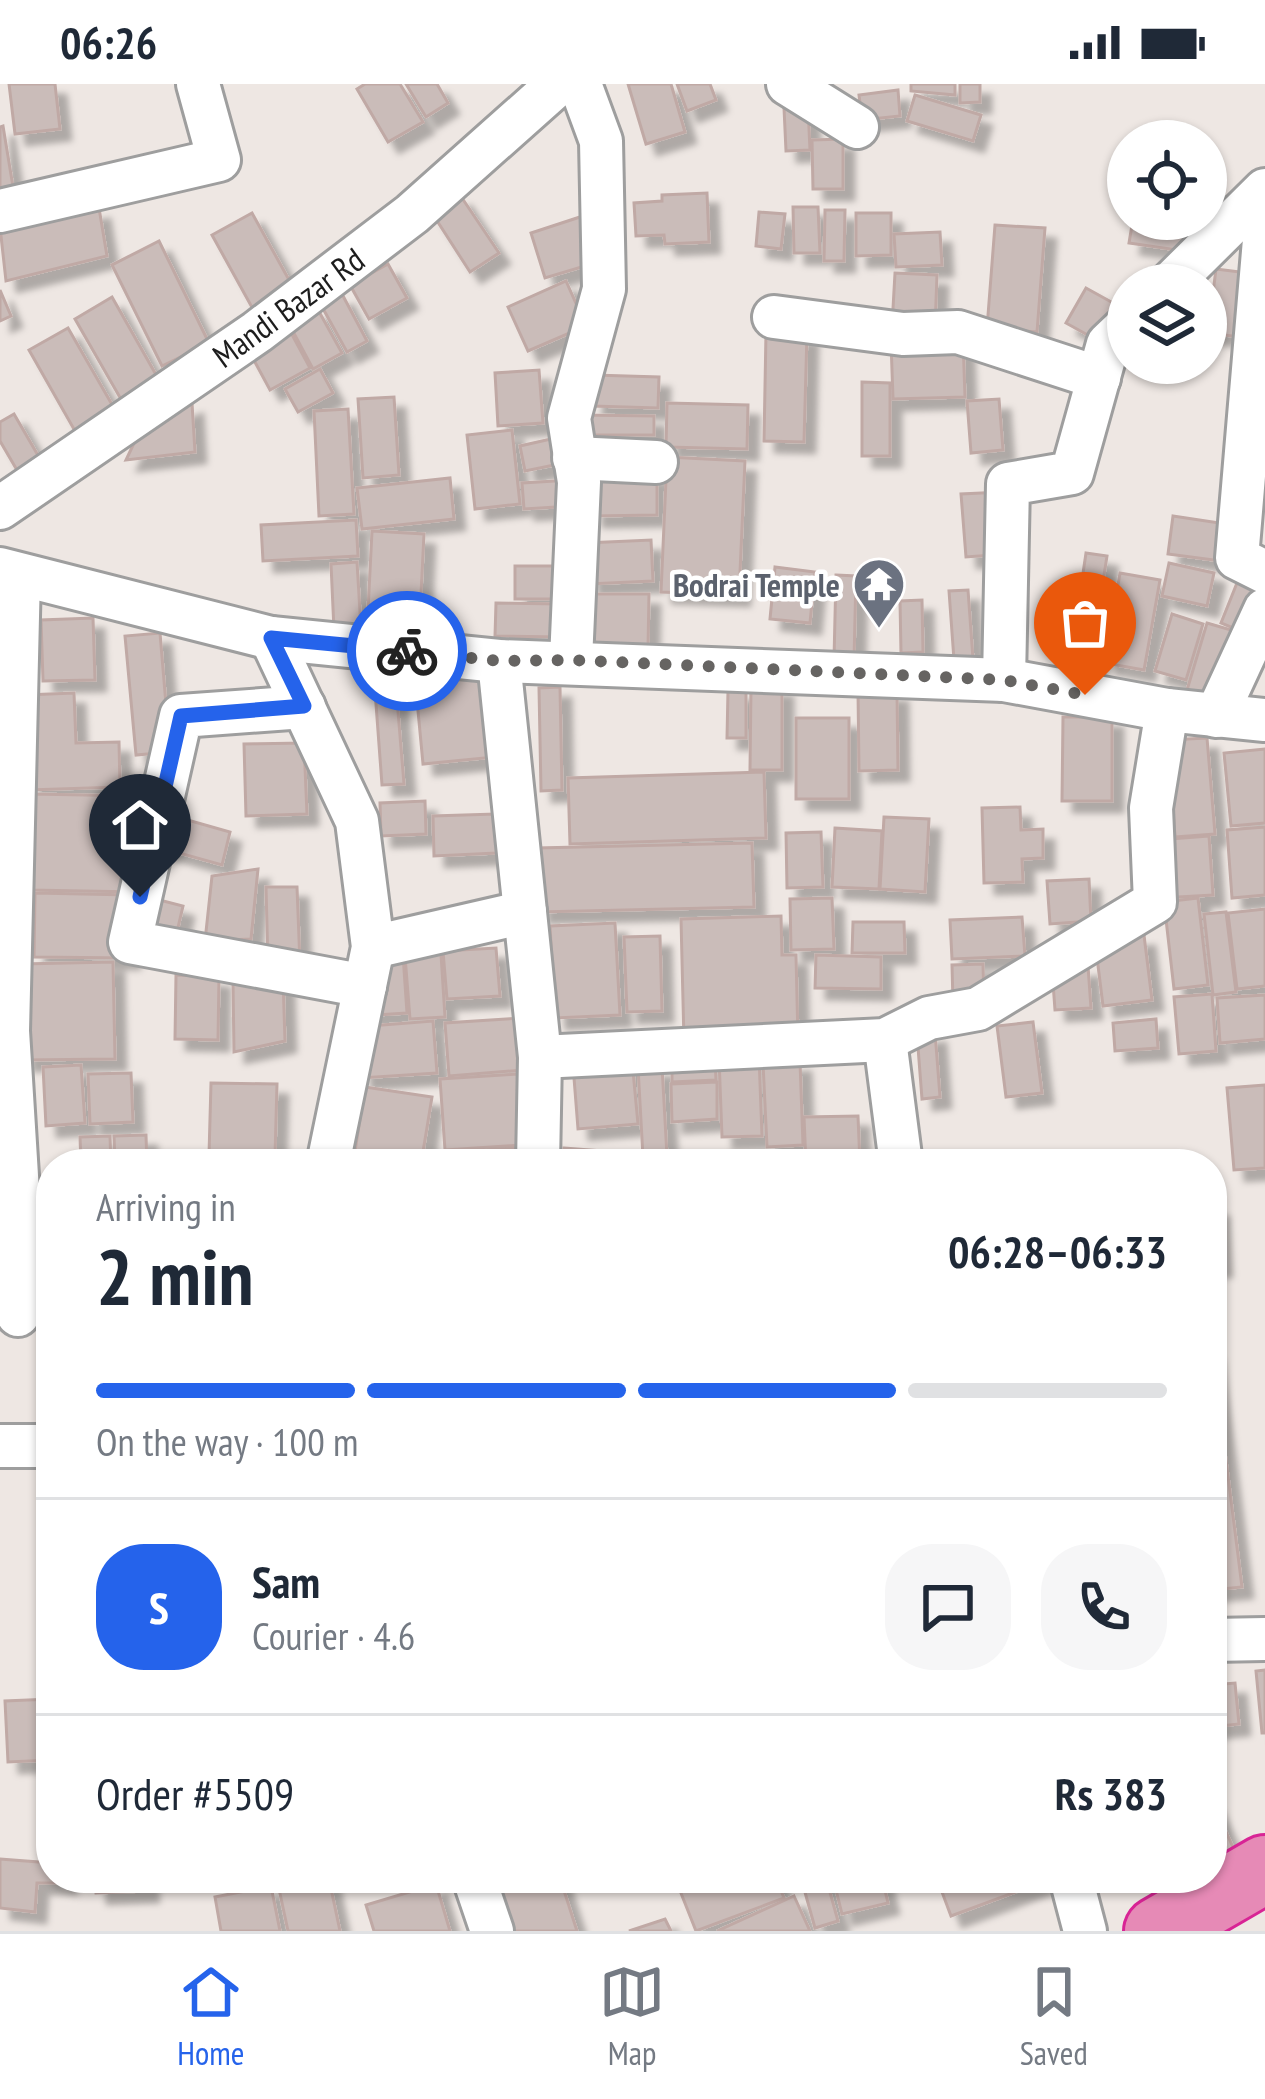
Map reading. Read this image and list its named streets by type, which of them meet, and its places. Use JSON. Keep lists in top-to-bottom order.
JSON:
{
  "streets": {
    "street": ["Mandi Bazar Rd"]
  },
  "places": {
    "temple": ["Bodrai Temple"]
  },
  "page": {
    "status": "06:26",
    "heading": ["2 min", "Arriving in", "06:28–06:33"],
    "panel": [
      "Sam",
      "Courier · 4.6",
      "Order #5509",
      "Rs 383"
    ],
    "bar": "On the way · 100 m",
    "round": "S",
    "tabs": ["Home", "Map", "Saved"]
  }
}
